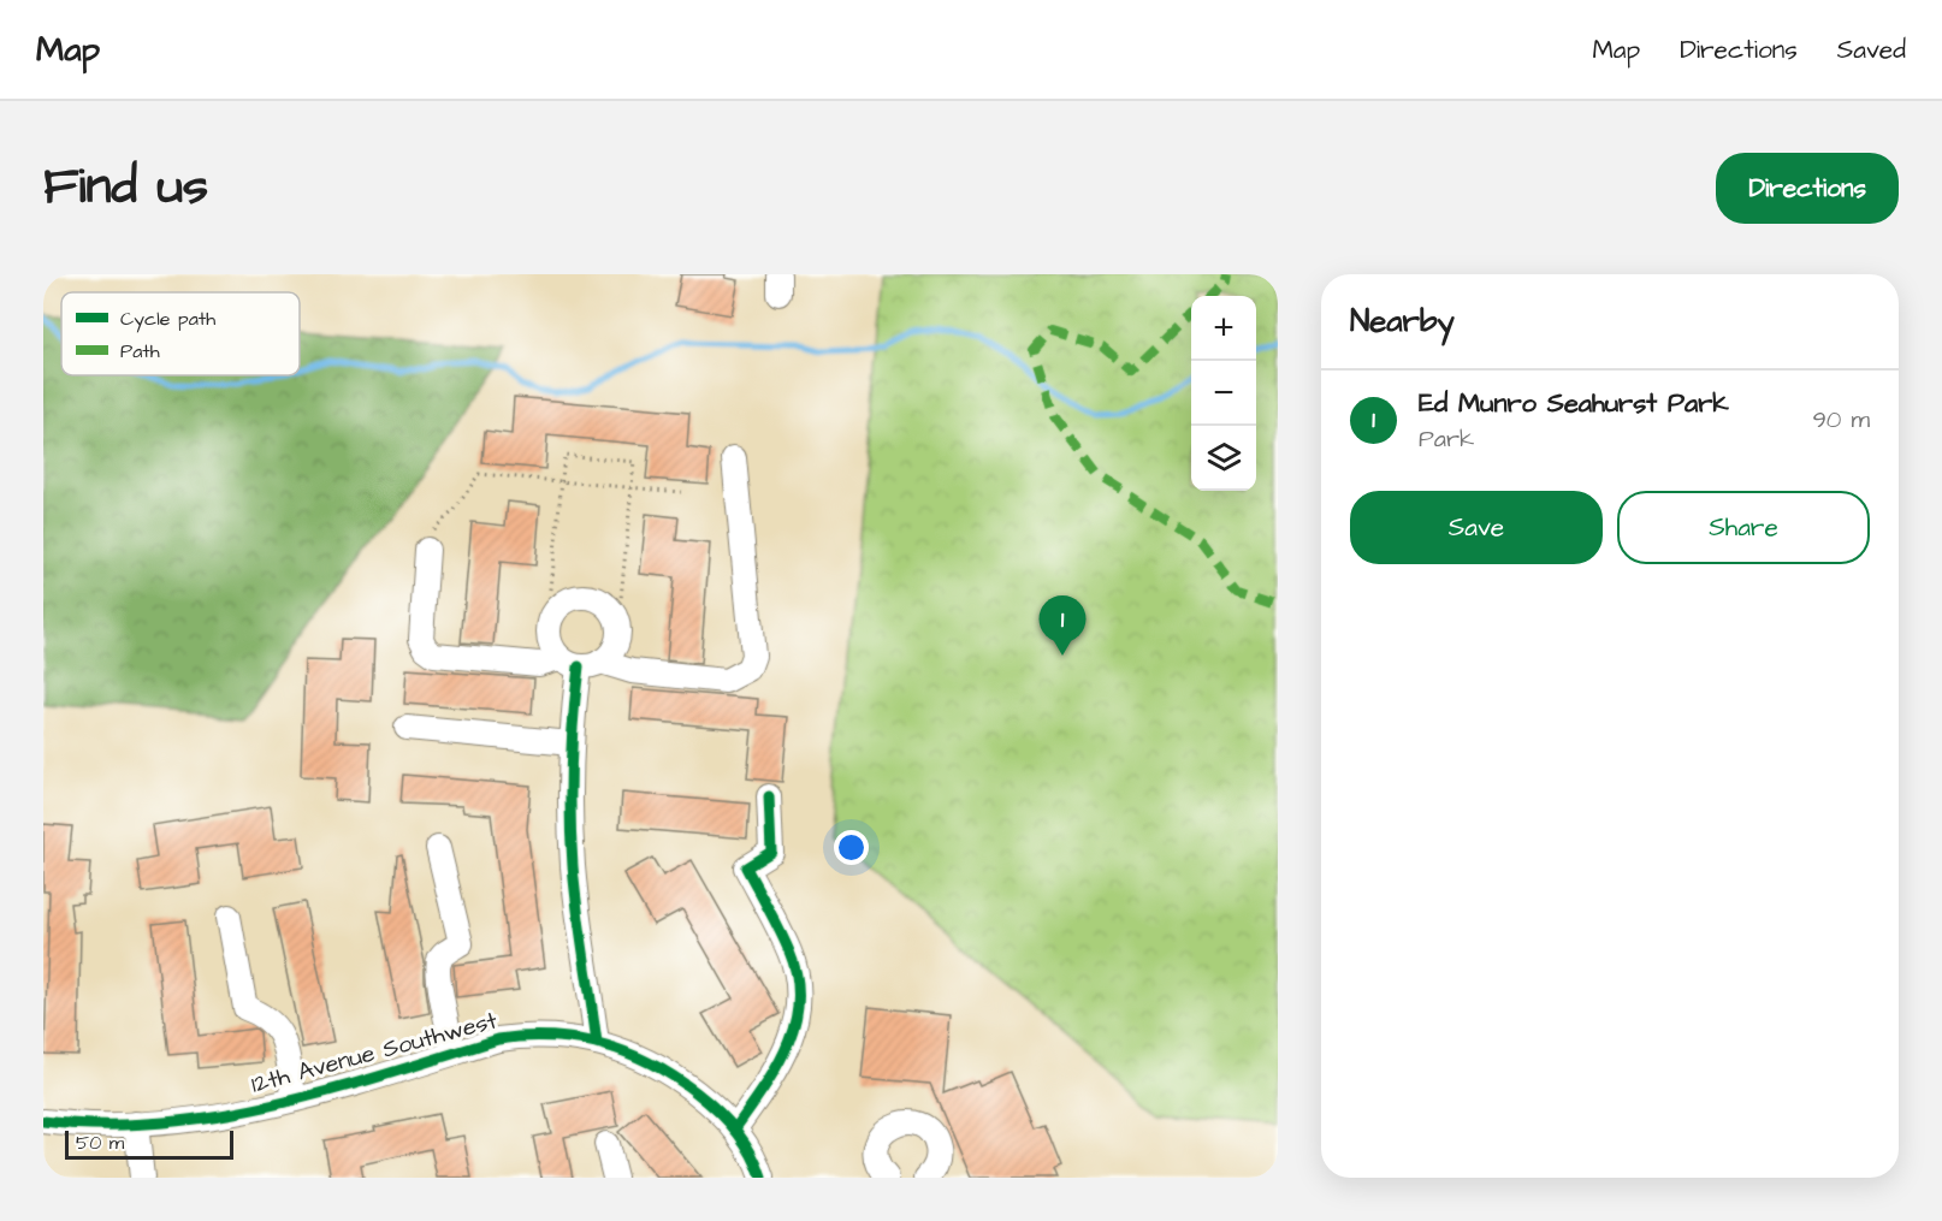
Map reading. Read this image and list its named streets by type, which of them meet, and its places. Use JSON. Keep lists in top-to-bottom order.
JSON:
{
  "streets": {
    "street": ["12th Avenue Southwest"]
  },
  "legend": ["Cycle path", "Path"],
  "scale_bar": "50 m",
  "page": {
    "header": "Map",
    "nav": ["Map", "Directions", "Saved"],
    "title": "Find us",
    "buttons": [
      "Directions",
      ["Save", "Share"]
    ],
    "heading": "Nearby",
    "map_buttons": ["+", "−"],
    "list": [
      {
        "mark": "1",
        "name": "Ed Munro Seahurst Park",
        "note": "Park",
        "value": "90 m"
      }
    ],
    "pins": "1",
    "scale": "50 m"
  }
}
